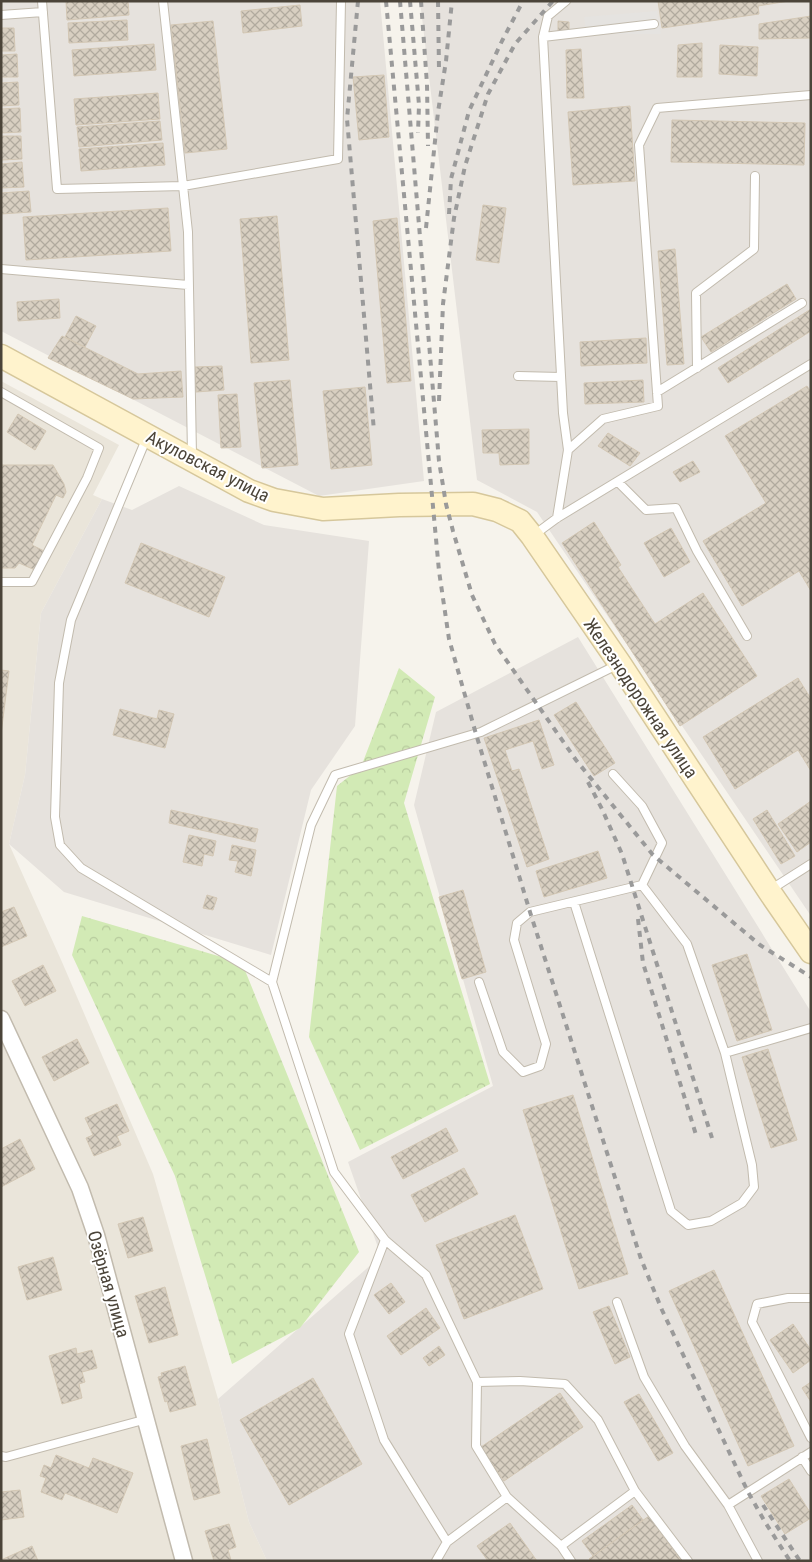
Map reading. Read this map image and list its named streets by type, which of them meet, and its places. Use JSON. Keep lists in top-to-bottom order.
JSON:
{
  "streets": {
    "street": ["Акуловская улица", "Железнодорожная улица", "Озёрная улица"]
  },
  "crossings": [
    ["Акуловская улица", "Железнодорожная улица"]
  ]
}
